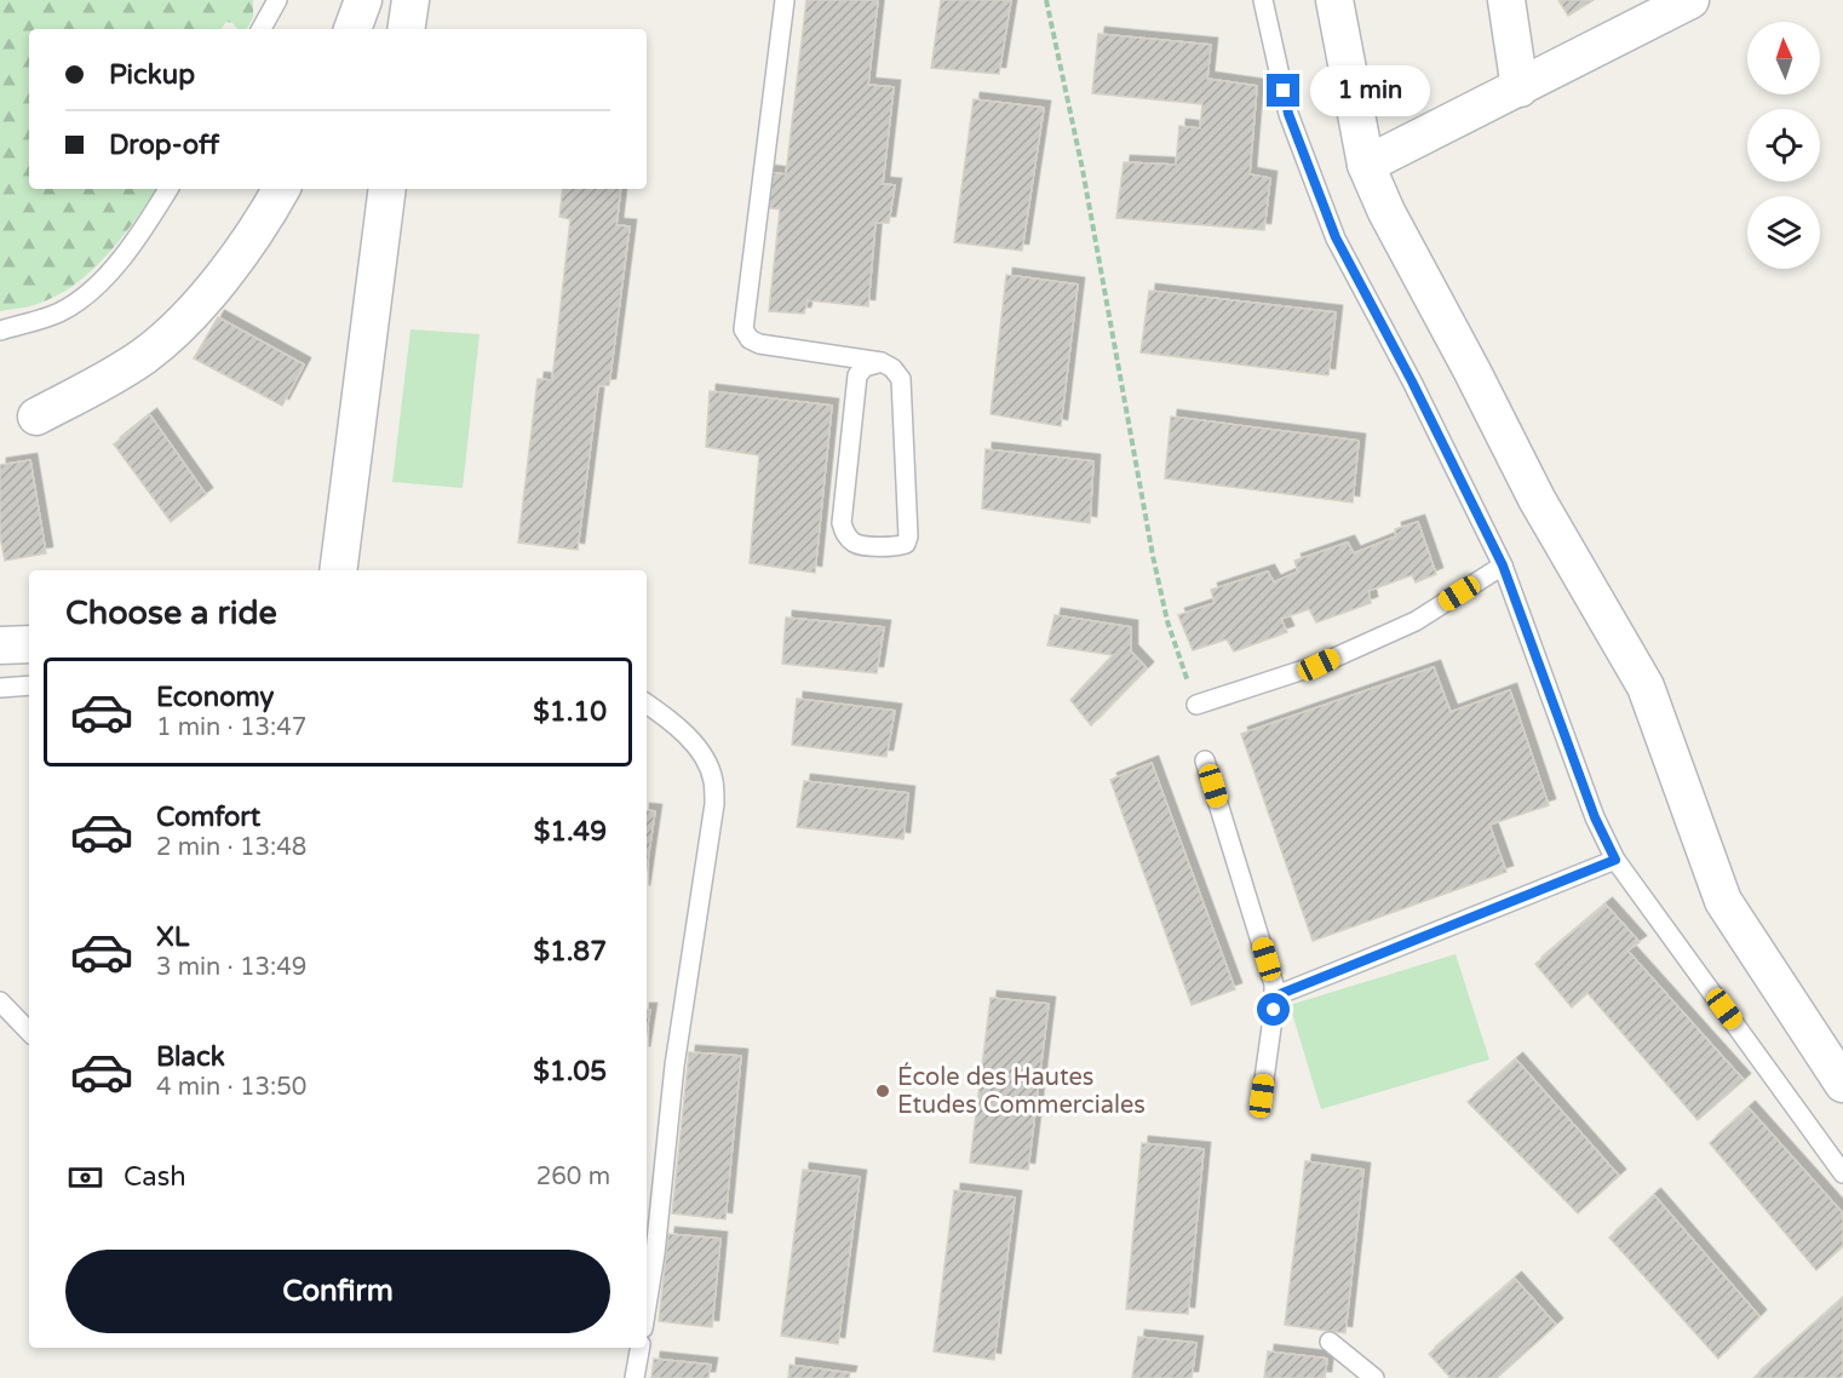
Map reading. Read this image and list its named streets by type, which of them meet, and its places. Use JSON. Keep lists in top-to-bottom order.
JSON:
{
  "places": ["École des Hautes Etudes Commerciales"],
  "north": "top",
  "page": {
    "banner": ["Pickup", "Drop-off"],
    "bubble": "1 min",
    "heading": "Choose a ride",
    "list": [
      {
        "name": "Economy",
        "note": "1 min · 13:47",
        "value": "$1.10"
      },
      {
        "name": "Comfort",
        "note": "2 min · 13:48",
        "value": "$1.49"
      },
      {
        "name": "XL",
        "note": "3 min · 13:49",
        "value": "$1.87"
      },
      {
        "name": "Black",
        "note": "4 min · 13:50",
        "value": "$1.05"
      }
    ],
    "pay": ["Cash", "260 m"],
    "buttons": "Confirm"
  }
}
